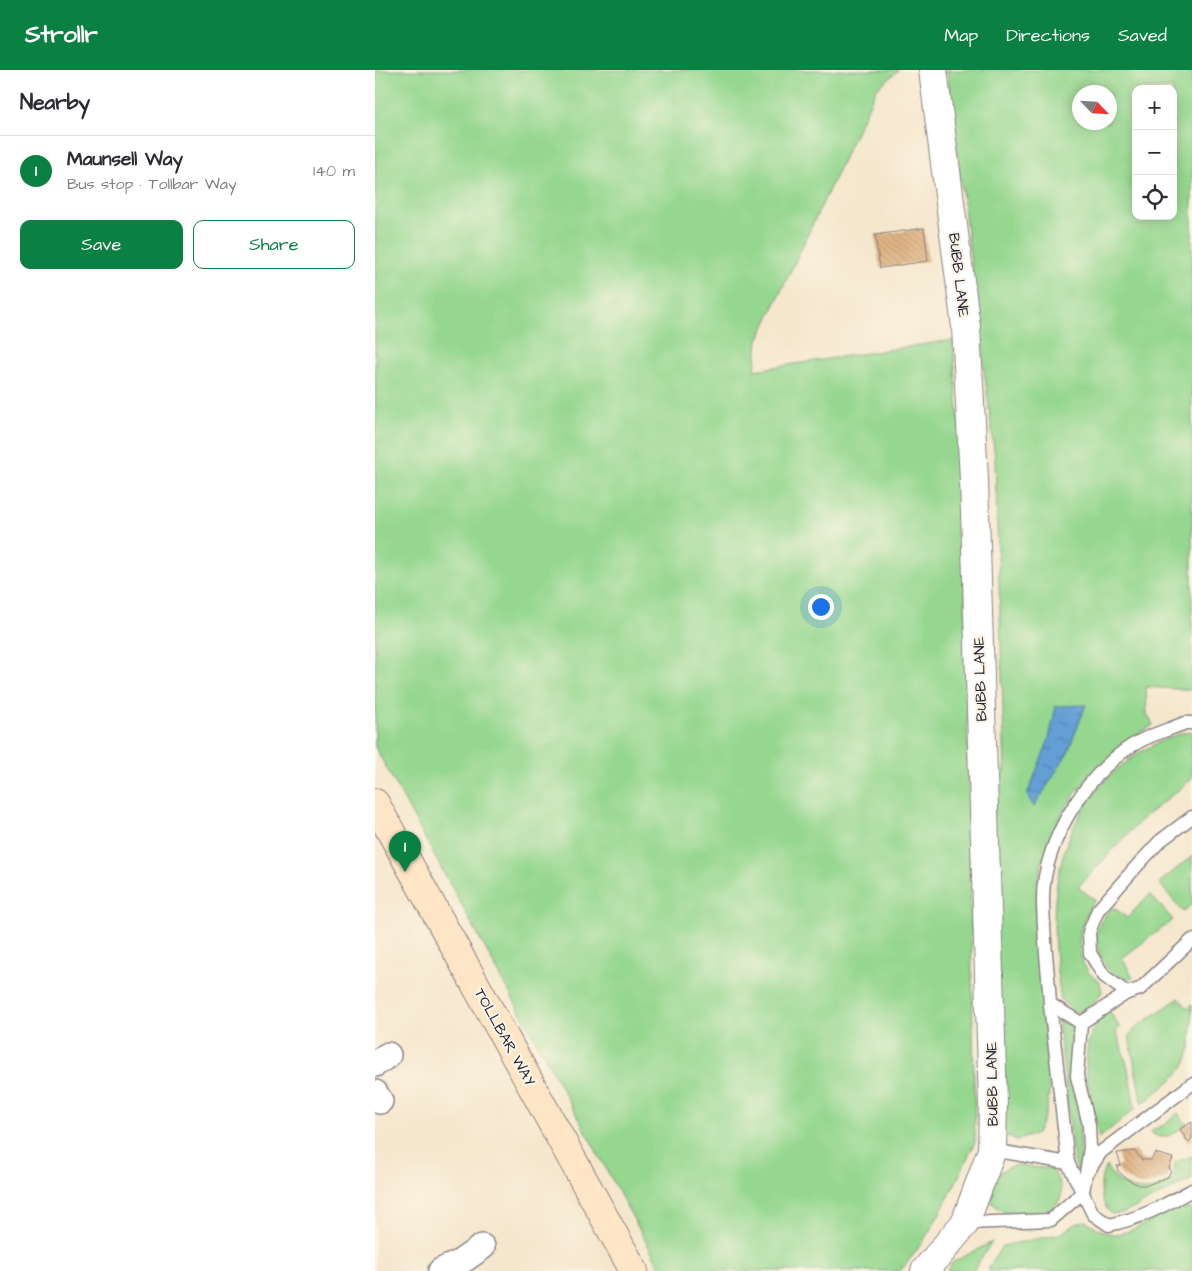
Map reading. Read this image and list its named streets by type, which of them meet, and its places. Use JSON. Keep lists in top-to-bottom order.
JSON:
{
  "streets": {
    "main road": ["TOLLBAR WAY"],
    "street": ["BUBB LANE"]
  },
  "north": "bottom right",
  "page": {
    "header": "Strollr",
    "nav": ["Map", "Directions", "Saved"],
    "heading": "Nearby",
    "map_buttons": ["+", "−"],
    "list": [
      {
        "mark": "1",
        "name": "Maunsell Way",
        "note": "Bus stop · Tollbar Way",
        "value": "140 m"
      }
    ],
    "buttons": ["Save", "Share"],
    "pins": "1"
  }
}
